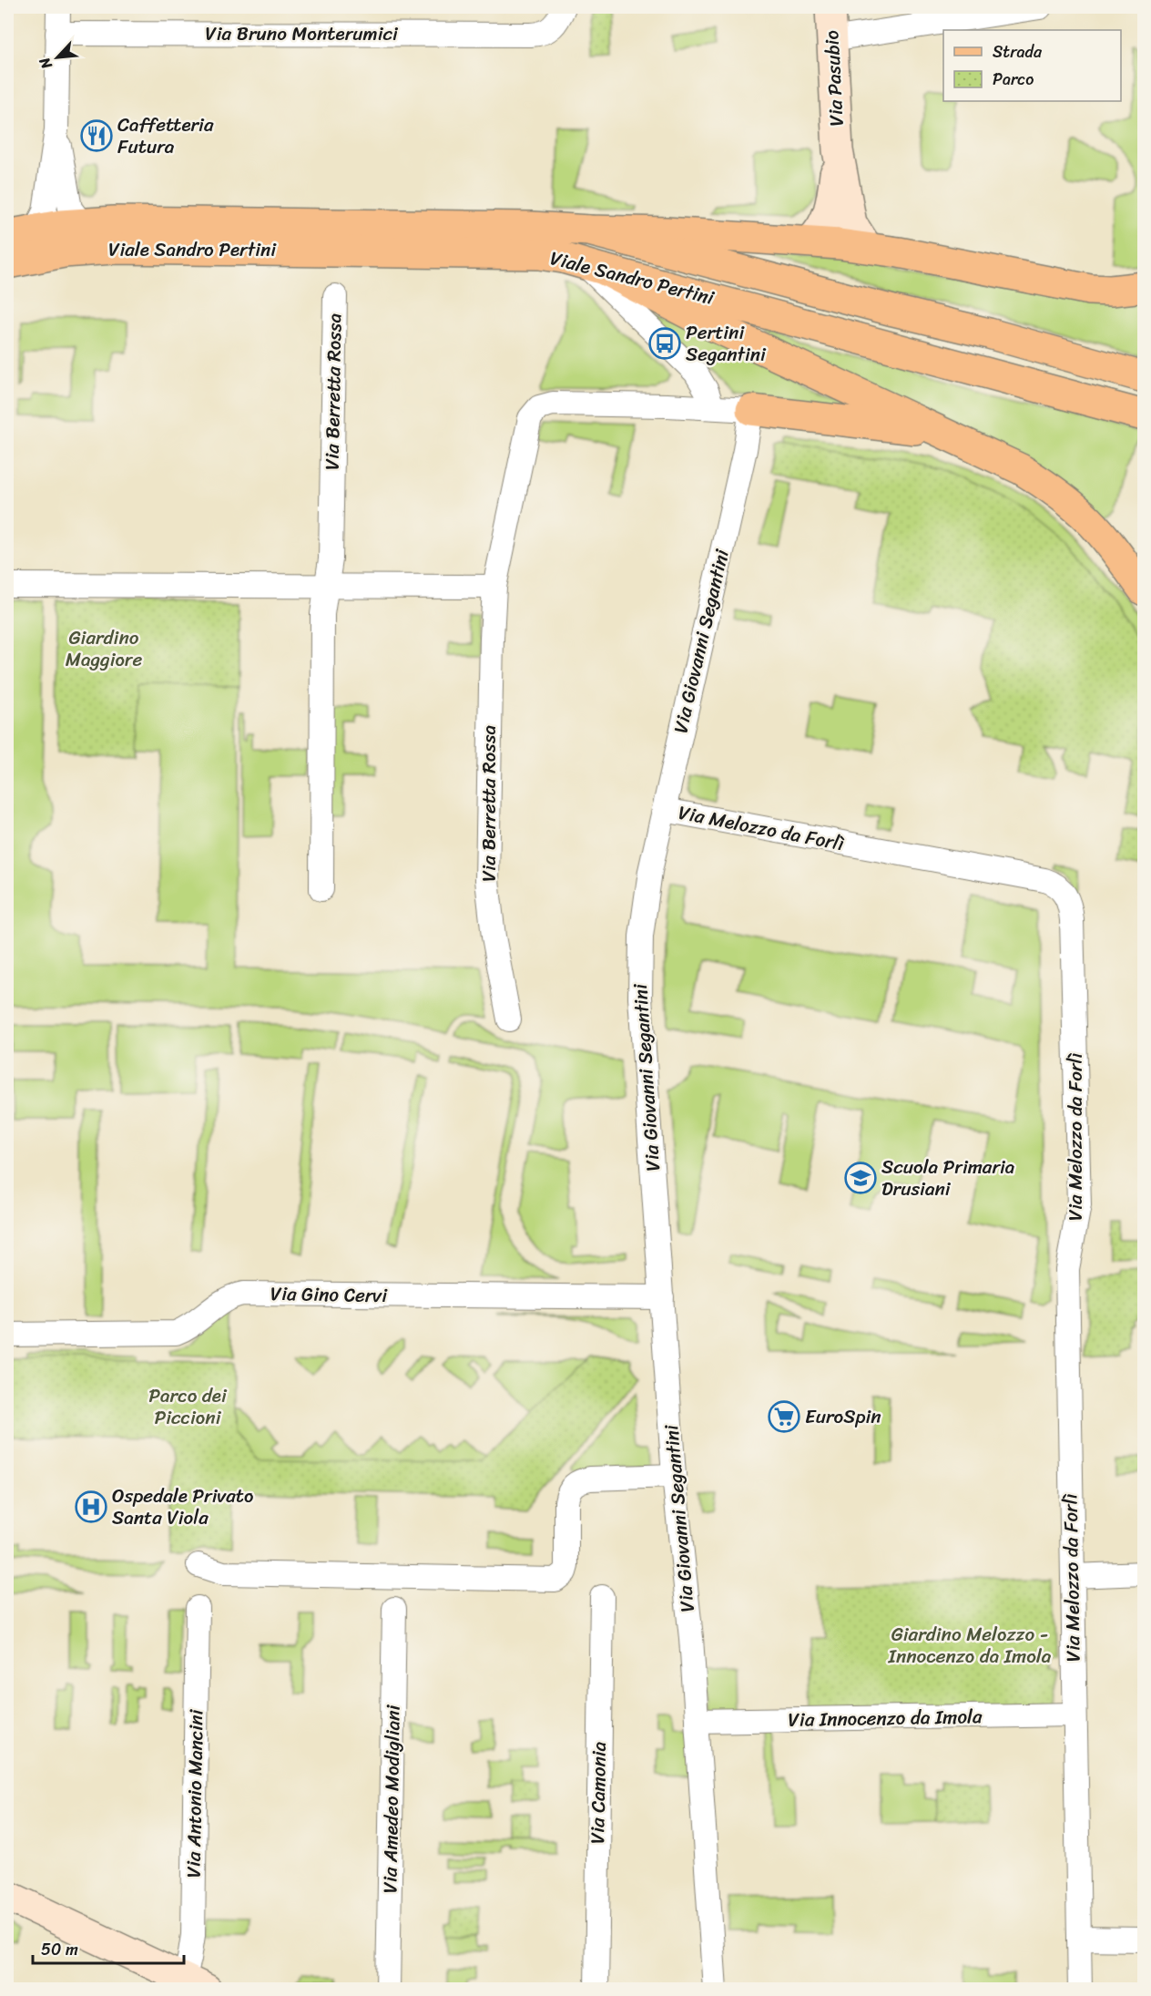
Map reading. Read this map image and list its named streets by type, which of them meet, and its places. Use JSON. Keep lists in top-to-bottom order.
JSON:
{
  "streets": {
    "main road": ["Viale Sandro Pertini"],
    "street": [
      "Via Bruno Monterumici",
      "Via Pasubio",
      "Via Berretta Rossa",
      "Via Giovanni Segantini",
      "Via Melozzo da Forlì",
      "Via Gino Cervi",
      "Via Innocenzo da Imola",
      "Via Camonia",
      "Via Antonio Mancini",
      "Via Amedeo Modigliani"
    ]
  },
  "crossings": [
    ["Via Pasubio", "Viale Sandro Pertini"],
    ["Via Giovanni Segantini", "Via Melozzo da Forlì"],
    ["Via Giovanni Segantini", "Via Gino Cervi"],
    ["Via Giovanni Segantini", "Via Innocenzo da Imola"],
    ["Via Melozzo da Forlì", "Via Innocenzo da Imola"]
  ],
  "parks": ["Giardino Maggiore", "Parco dei Piccioni", "Giardino Melozzo - Innocenzo da Imola"],
  "places": {
    "restaurant": ["Caffetteria Futura"],
    "bus stop": ["Pertini Segantini"],
    "school or university": ["Scuola Primaria Drusiani"],
    "supermarket": ["EuroSpin"],
    "hospital": ["Ospedale Privato Santa Viola"]
  },
  "legend": ["Strada", "Parco"],
  "scale_bar": "50 m",
  "north": "bottom left"
}
